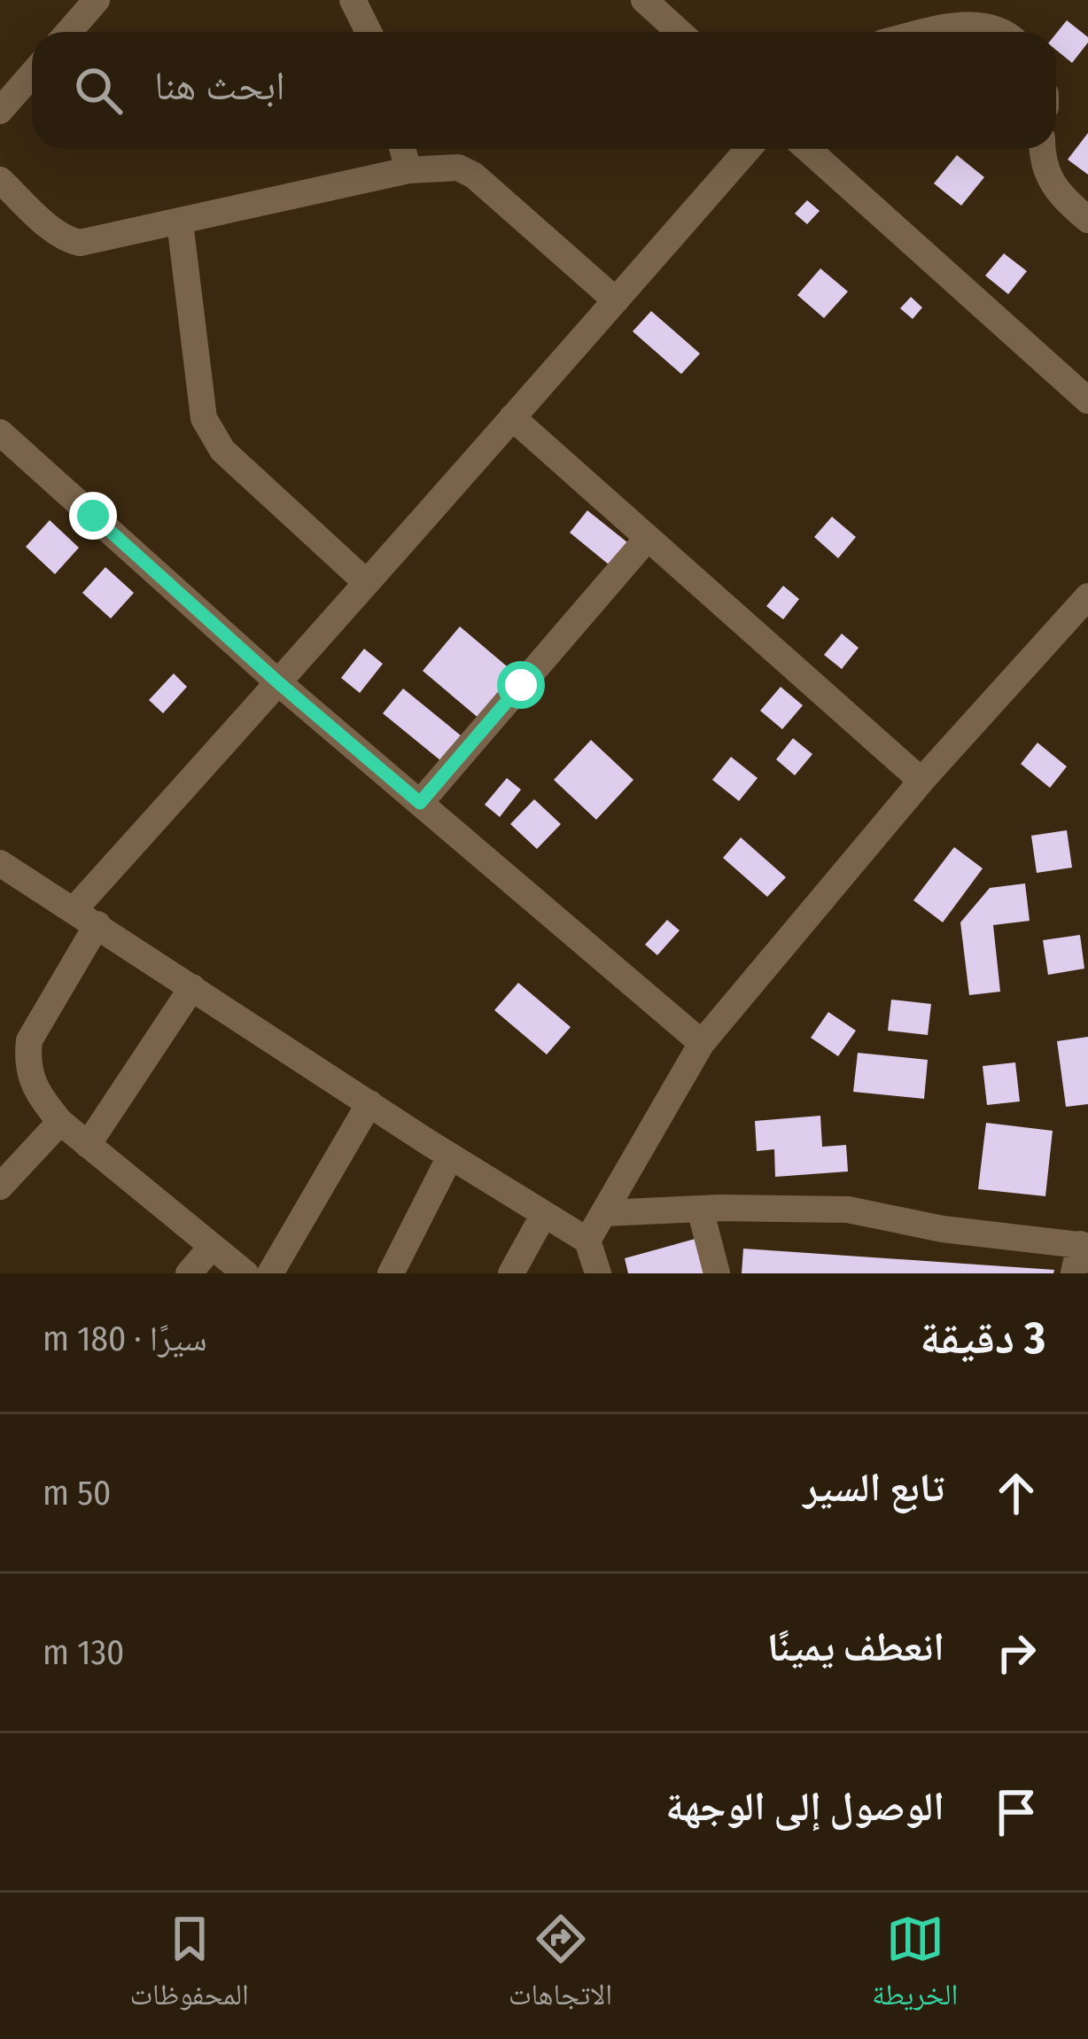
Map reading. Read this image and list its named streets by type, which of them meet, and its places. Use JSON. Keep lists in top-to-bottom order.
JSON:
{
  "page": {
    "search": "ابحث هنا",
    "heading": ["3 دقيقة", "سيرًا · 180 m"],
    "list": [
      ["تابع السير", "50 m"],
      ["انعطف يمينًا", "130 m"],
      "الوصول إلى الوجهة"
    ],
    "nav": ["الخريطة", "الاتجاهات", "المحفوظات"]
  }
}
